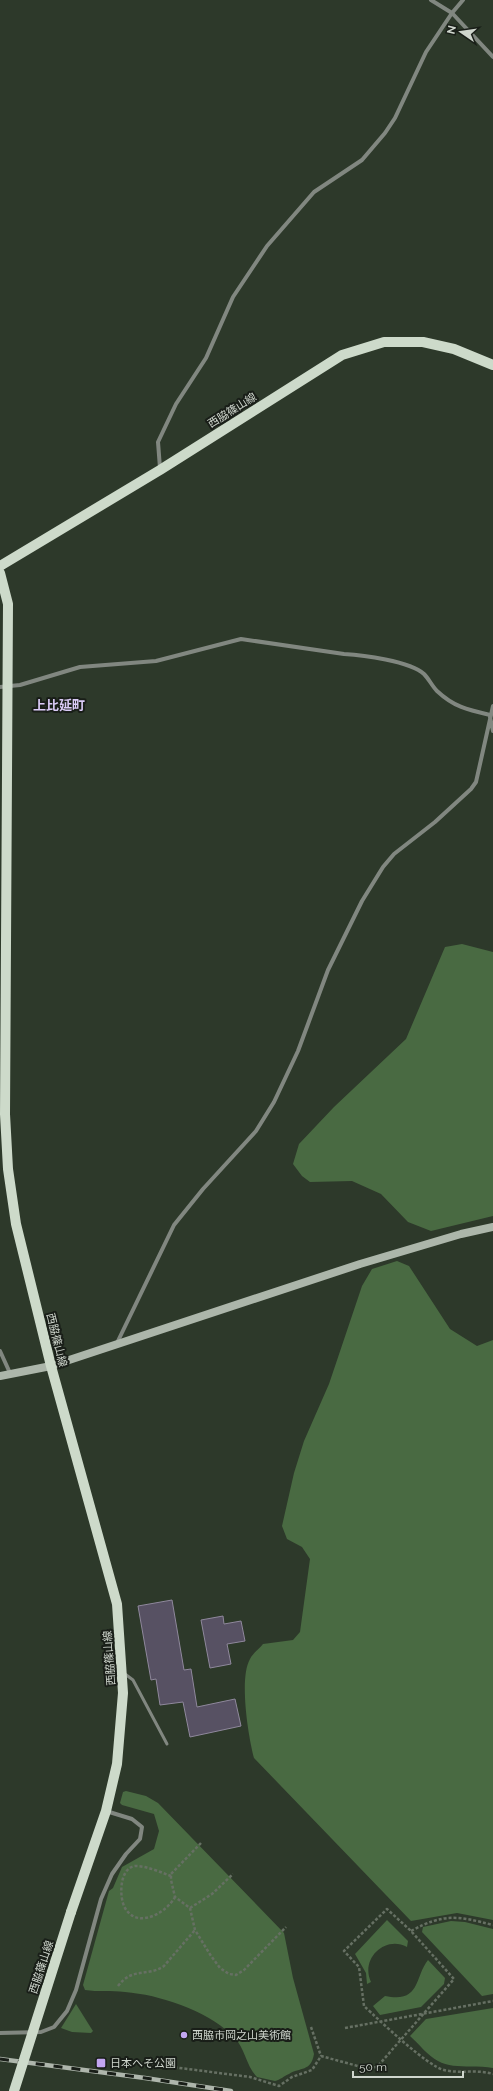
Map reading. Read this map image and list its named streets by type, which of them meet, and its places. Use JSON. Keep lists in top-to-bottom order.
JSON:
{
  "streets": {
    "main road": ["西脇篠山線"]
  },
  "districts": ["上比延町"],
  "places": {
    "other": ["西脇市岡之山美術館"],
    "transit": ["日本へそ公園"]
  },
  "scale_bar": "50 m",
  "north": "left"
}
